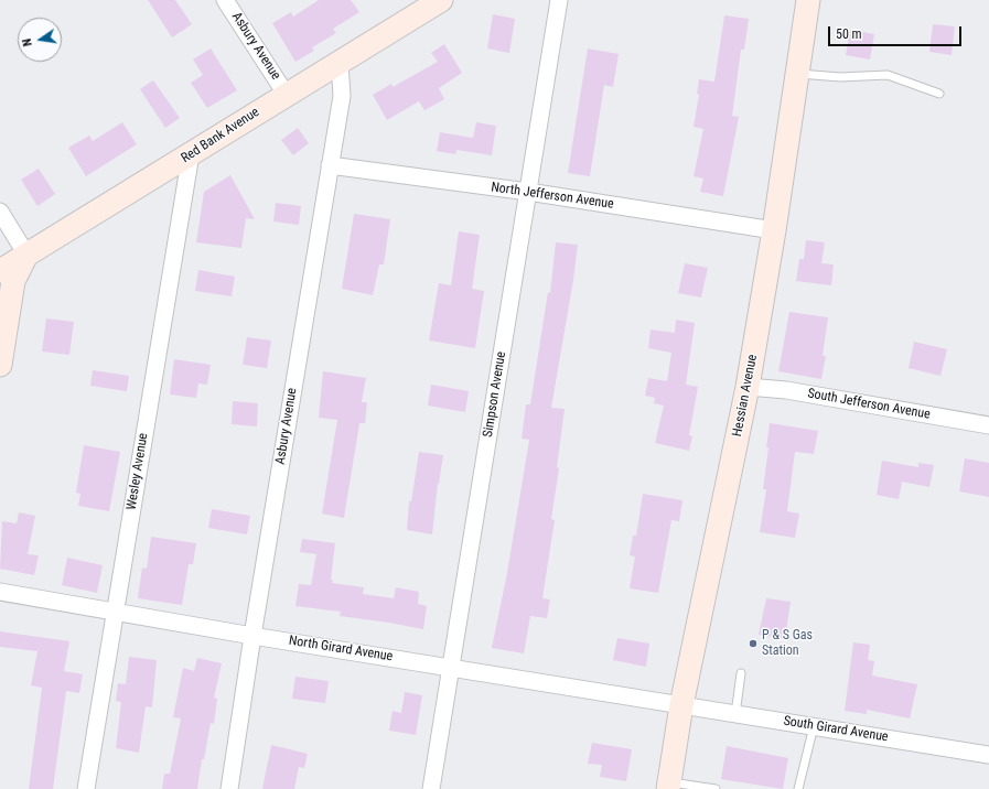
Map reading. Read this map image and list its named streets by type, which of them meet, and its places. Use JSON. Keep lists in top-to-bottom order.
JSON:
{
  "streets": {
    "main road": ["Red Bank Avenue", "Hessian Avenue"],
    "street": [
      "Asbury Avenue",
      "North Jefferson Avenue",
      "Simpson Avenue",
      "South Jefferson Avenue",
      "Wesley Avenue",
      "North Girard Avenue",
      "South Girard Avenue"
    ]
  },
  "crossings": [
    ["Asbury Avenue", "Red Bank Avenue"],
    ["Asbury Avenue", "North Jefferson Avenue"],
    ["Asbury Avenue", "North Girard Avenue"],
    ["Red Bank Avenue", "Wesley Avenue"],
    ["North Jefferson Avenue", "Simpson Avenue"],
    ["North Jefferson Avenue", "Hessian Avenue"],
    ["Simpson Avenue", "North Girard Avenue"],
    ["Hessian Avenue", "South Jefferson Avenue"],
    ["Hessian Avenue", "North Girard Avenue"],
    ["Hessian Avenue", "South Girard Avenue"],
    ["Wesley Avenue", "North Girard Avenue"],
    ["North Girard Avenue", "South Girard Avenue"]
  ],
  "places": ["P & S Gas Station"],
  "scale_bar": "50 m",
  "north": "left"
}
